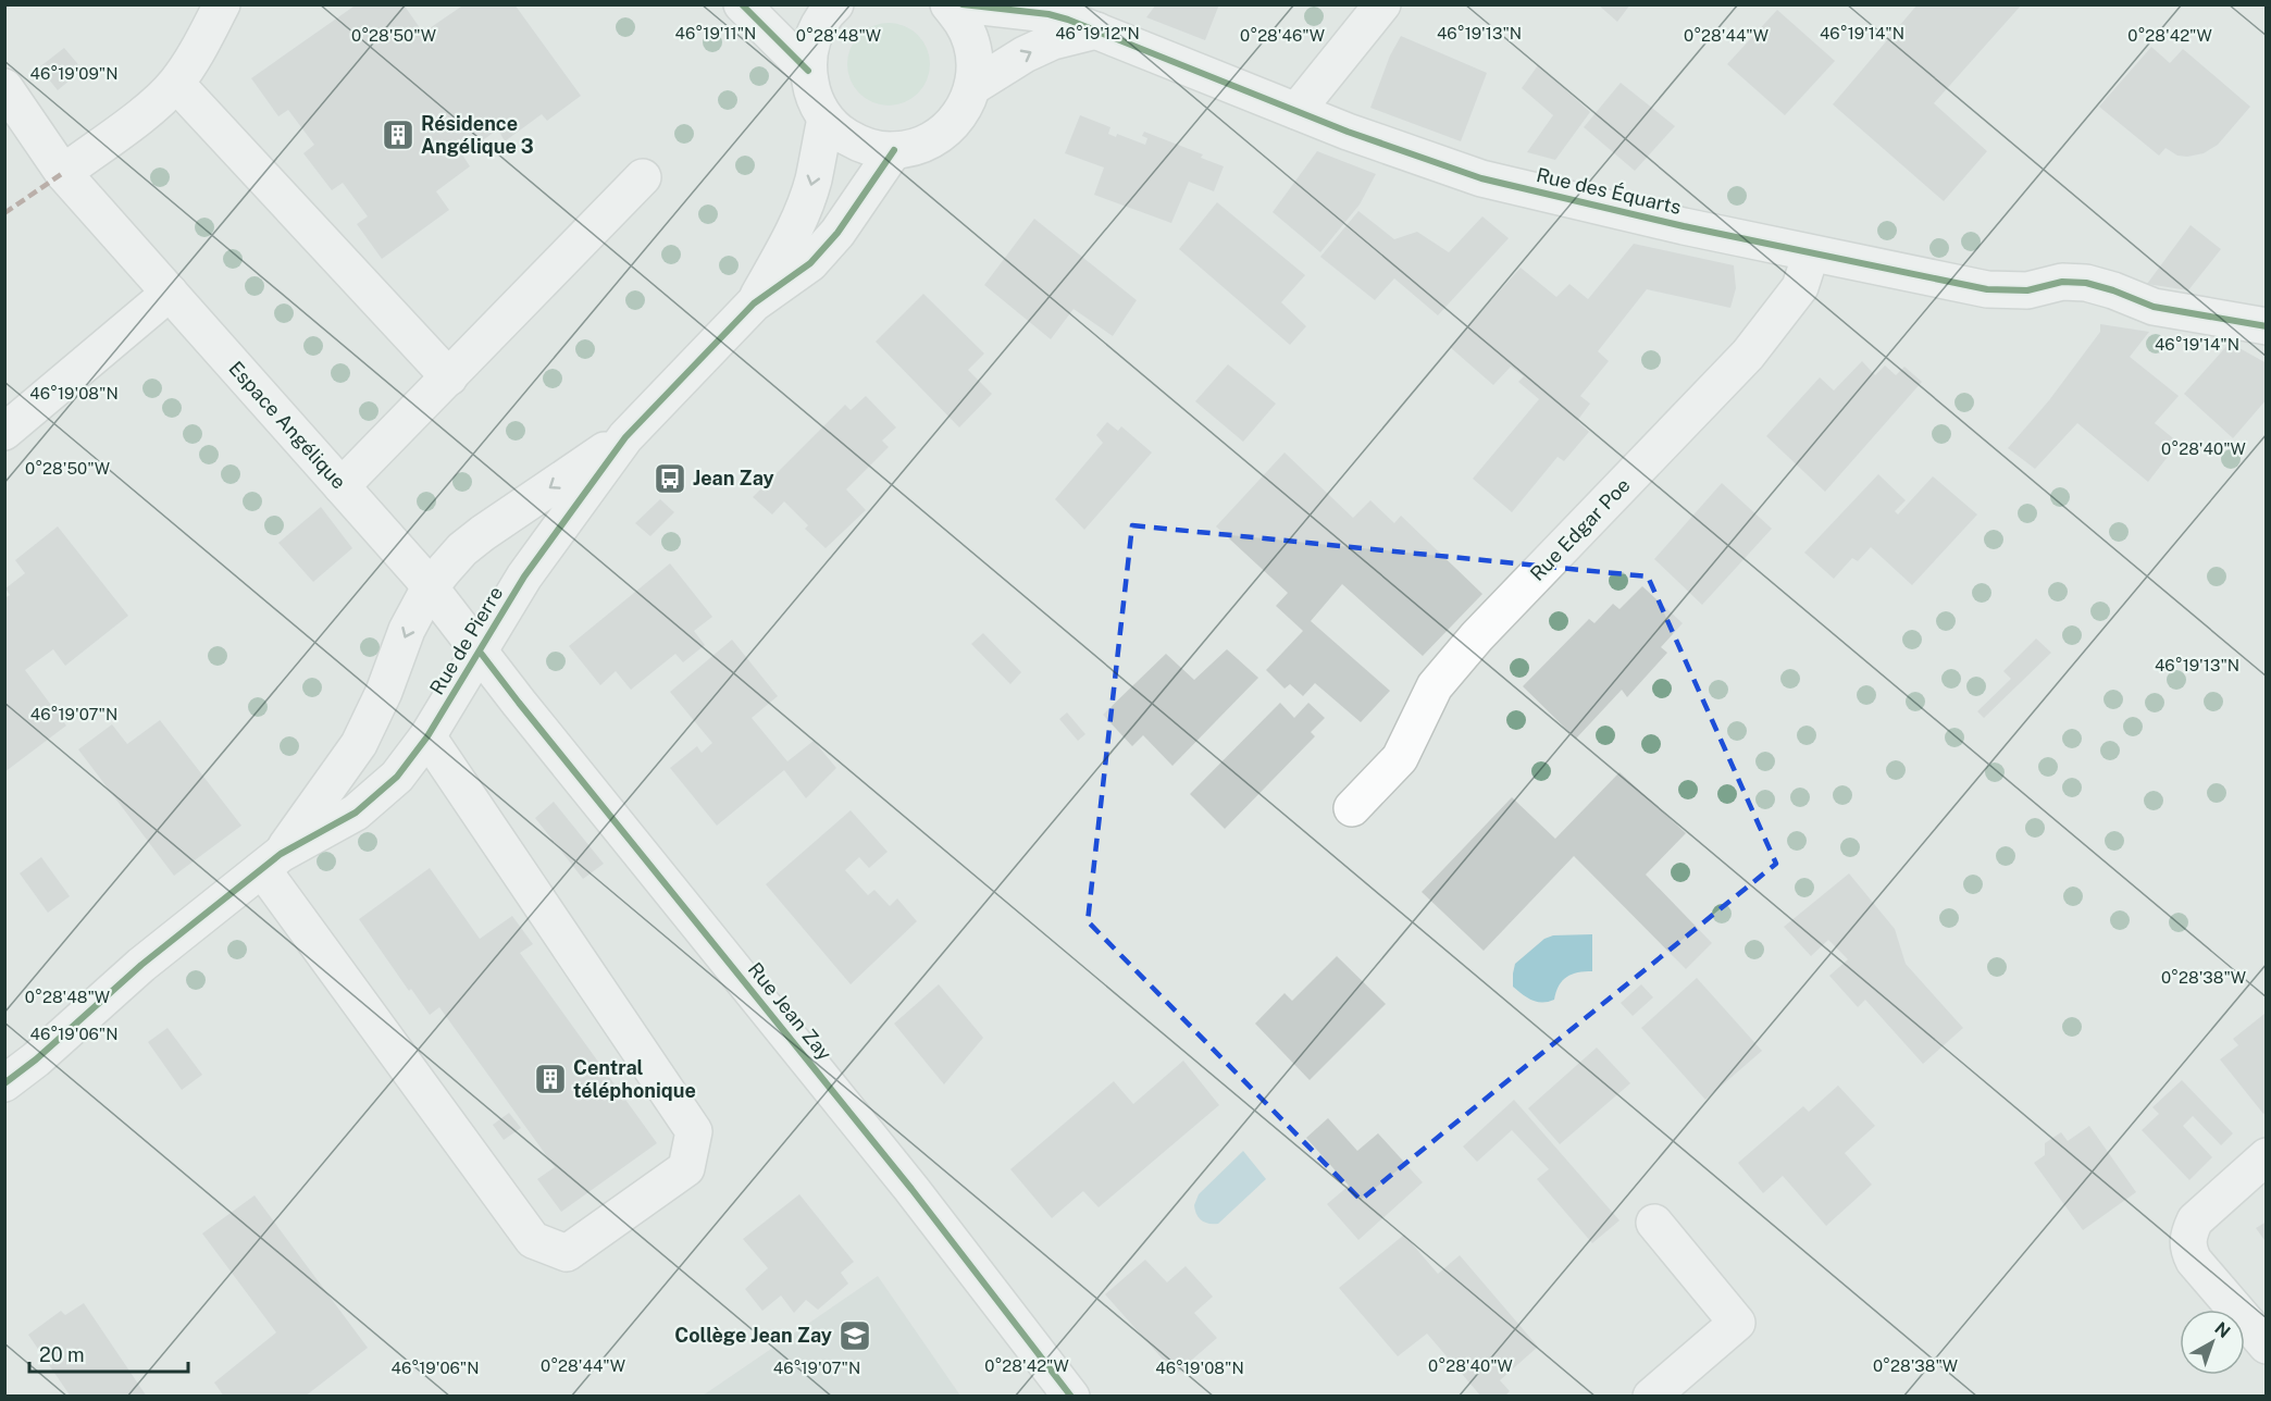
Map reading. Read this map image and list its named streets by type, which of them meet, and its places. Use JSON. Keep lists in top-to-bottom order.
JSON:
{
  "streets": {
    "street": [
      "Rue des Équarts",
      "Espace Angélique",
      "Rue Edgar Poe",
      "Rue de Pierre",
      "Rue Jean Zay"
    ]
  },
  "crossings": [
    ["Rue des Équarts", "Rue Edgar Poe"],
    ["Espace Angélique", "Rue de Pierre"],
    ["Espace Angélique", "Rue Jean Zay"],
    ["Rue de Pierre", "Rue Jean Zay"]
  ],
  "places": {
    "building": ["Résidence Angélique 3", "Central téléphonique"],
    "bus stop": ["Jean Zay"],
    "school or university": ["Collège Jean Zay"]
  },
  "scale_bar": "20 m",
  "north": "top right",
  "coordinates": [
    "46°19'11\"N",
    "46°19'12\"N",
    "46°19'13\"N",
    "46°19'14\"N",
    "0°28'50\"W",
    "0°28'48\"W",
    "0°28'46\"W",
    "0°28'44\"W",
    "0°28'42\"W",
    "46°19'09\"N",
    "46°19'08\"N",
    "0°28'40\"W",
    "46°19'07\"N",
    "0°28'38\"W",
    "46°19'06\"N"
  ]
}
